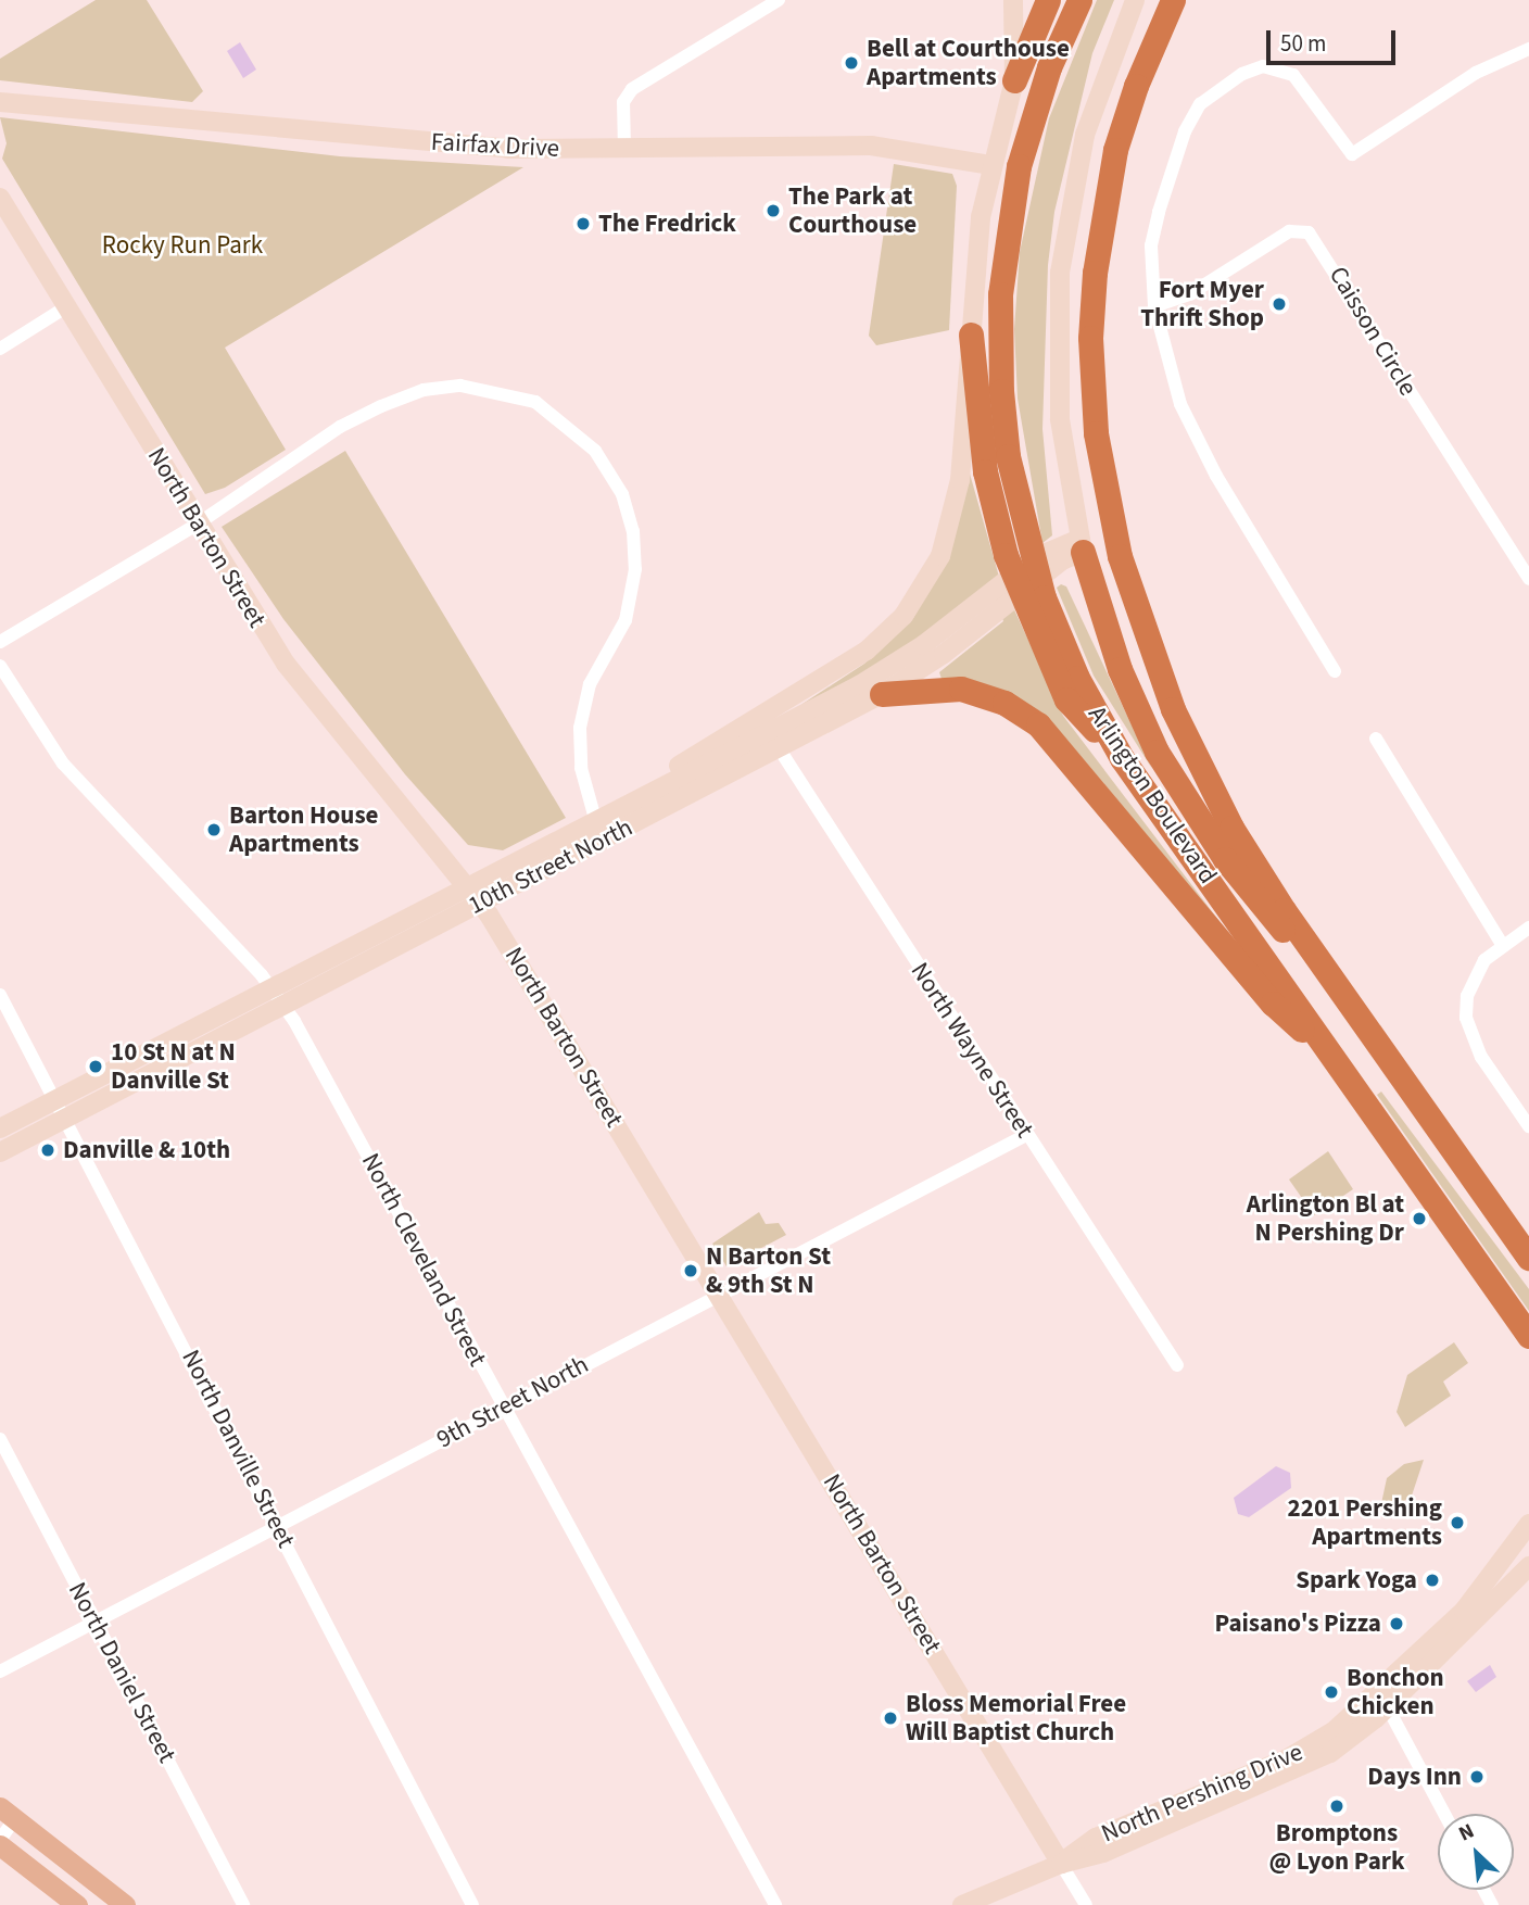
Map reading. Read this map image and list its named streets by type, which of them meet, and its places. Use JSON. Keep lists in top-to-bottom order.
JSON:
{
  "streets": {
    "highway": ["Arlington Boulevard"],
    "main road": [
      "Fairfax Drive",
      "North Barton Street",
      "10th Street North",
      "North Pershing Drive"
    ],
    "street": [
      "Caisson Circle",
      "North Wayne Street",
      "North Cleveland Street",
      "9th Street North",
      "North Danville Street",
      "North Daniel Street"
    ]
  },
  "crossings": [
    ["North Barton Street", "10th Street North"],
    ["North Barton Street", "9th Street North"],
    ["North Barton Street", "North Pershing Drive"],
    ["10th Street North", "North Wayne Street"],
    ["10th Street North", "North Cleveland Street"],
    ["10th Street North", "North Danville Street"],
    ["North Wayne Street", "9th Street North"],
    ["North Cleveland Street", "9th Street North"],
    ["9th Street North", "North Danville Street"],
    ["9th Street North", "North Daniel Street"]
  ],
  "parks": ["Rocky Run Park"],
  "places": [
    "Bell at Courthouse Apartments",
    "The Park at Courthouse",
    "The Fredrick",
    "Fort Myer Thrift Shop",
    "Barton House Apartments",
    "10 St N at N Danville St",
    "Danville & 10th",
    "Arlington Bl at N Pershing Dr",
    "N Barton St & 9th St N",
    "2201 Pershing Apartments",
    "Spark Yoga",
    "Paisano's Pizza",
    "Bonchon Chicken",
    "Bloss Memorial Free Will Baptist Church",
    "Days Inn",
    "Bromptons @ Lyon Park"
  ],
  "scale_bar": "50 m",
  "north": "top left"
}
